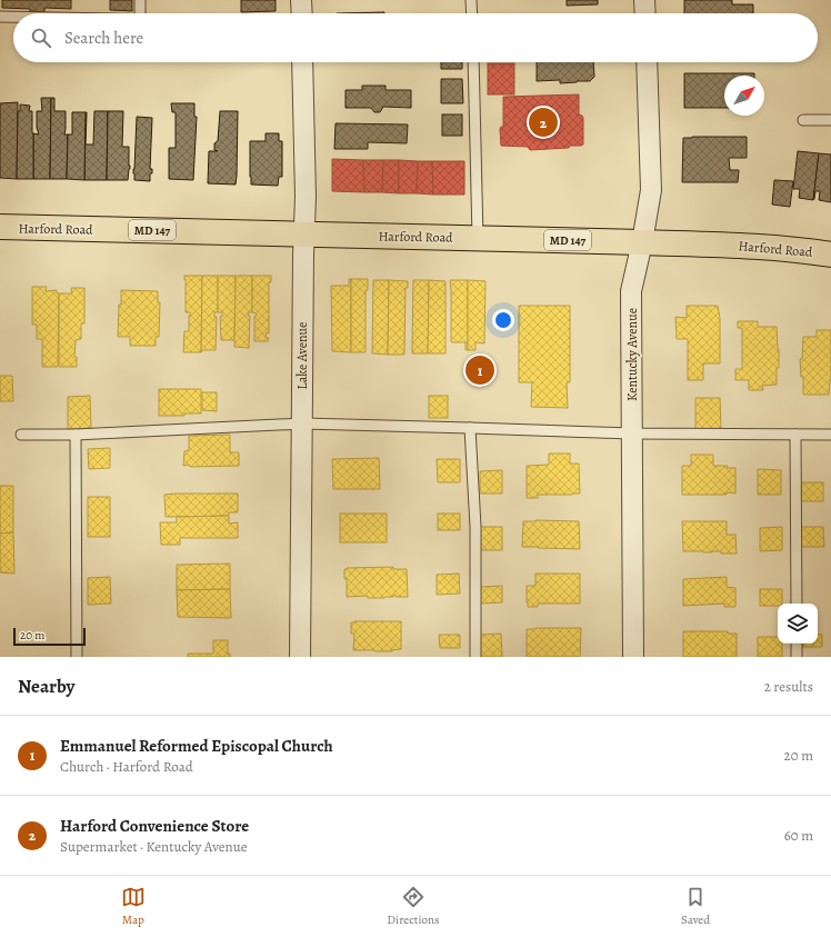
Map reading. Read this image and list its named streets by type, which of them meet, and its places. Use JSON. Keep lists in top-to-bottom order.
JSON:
{
  "streets": {
    "main road": ["Harford Road", "MD 147"],
    "street": ["Kentucky Avenue", "Lake Avenue"]
  },
  "crossings": [
    ["Harford Road", "Kentucky Avenue"],
    ["Harford Road", "Lake Avenue"]
  ],
  "scale_bar": "20 m",
  "north": "top right",
  "page": {
    "search": "Search here",
    "pins": ["2", "1"],
    "scale": "20 m",
    "heading": ["Nearby", "2 results"],
    "list": [
      {
        "mark": "1",
        "name": "Emmanuel Reformed Episcopal Church",
        "note": "Church · Harford Road",
        "value": "20 m"
      },
      {
        "mark": "2",
        "name": "Harford Convenience Store",
        "note": "Supermarket · Kentucky Avenue",
        "value": "60 m"
      }
    ],
    "nav": ["Map", "Directions", "Saved"]
  }
}
